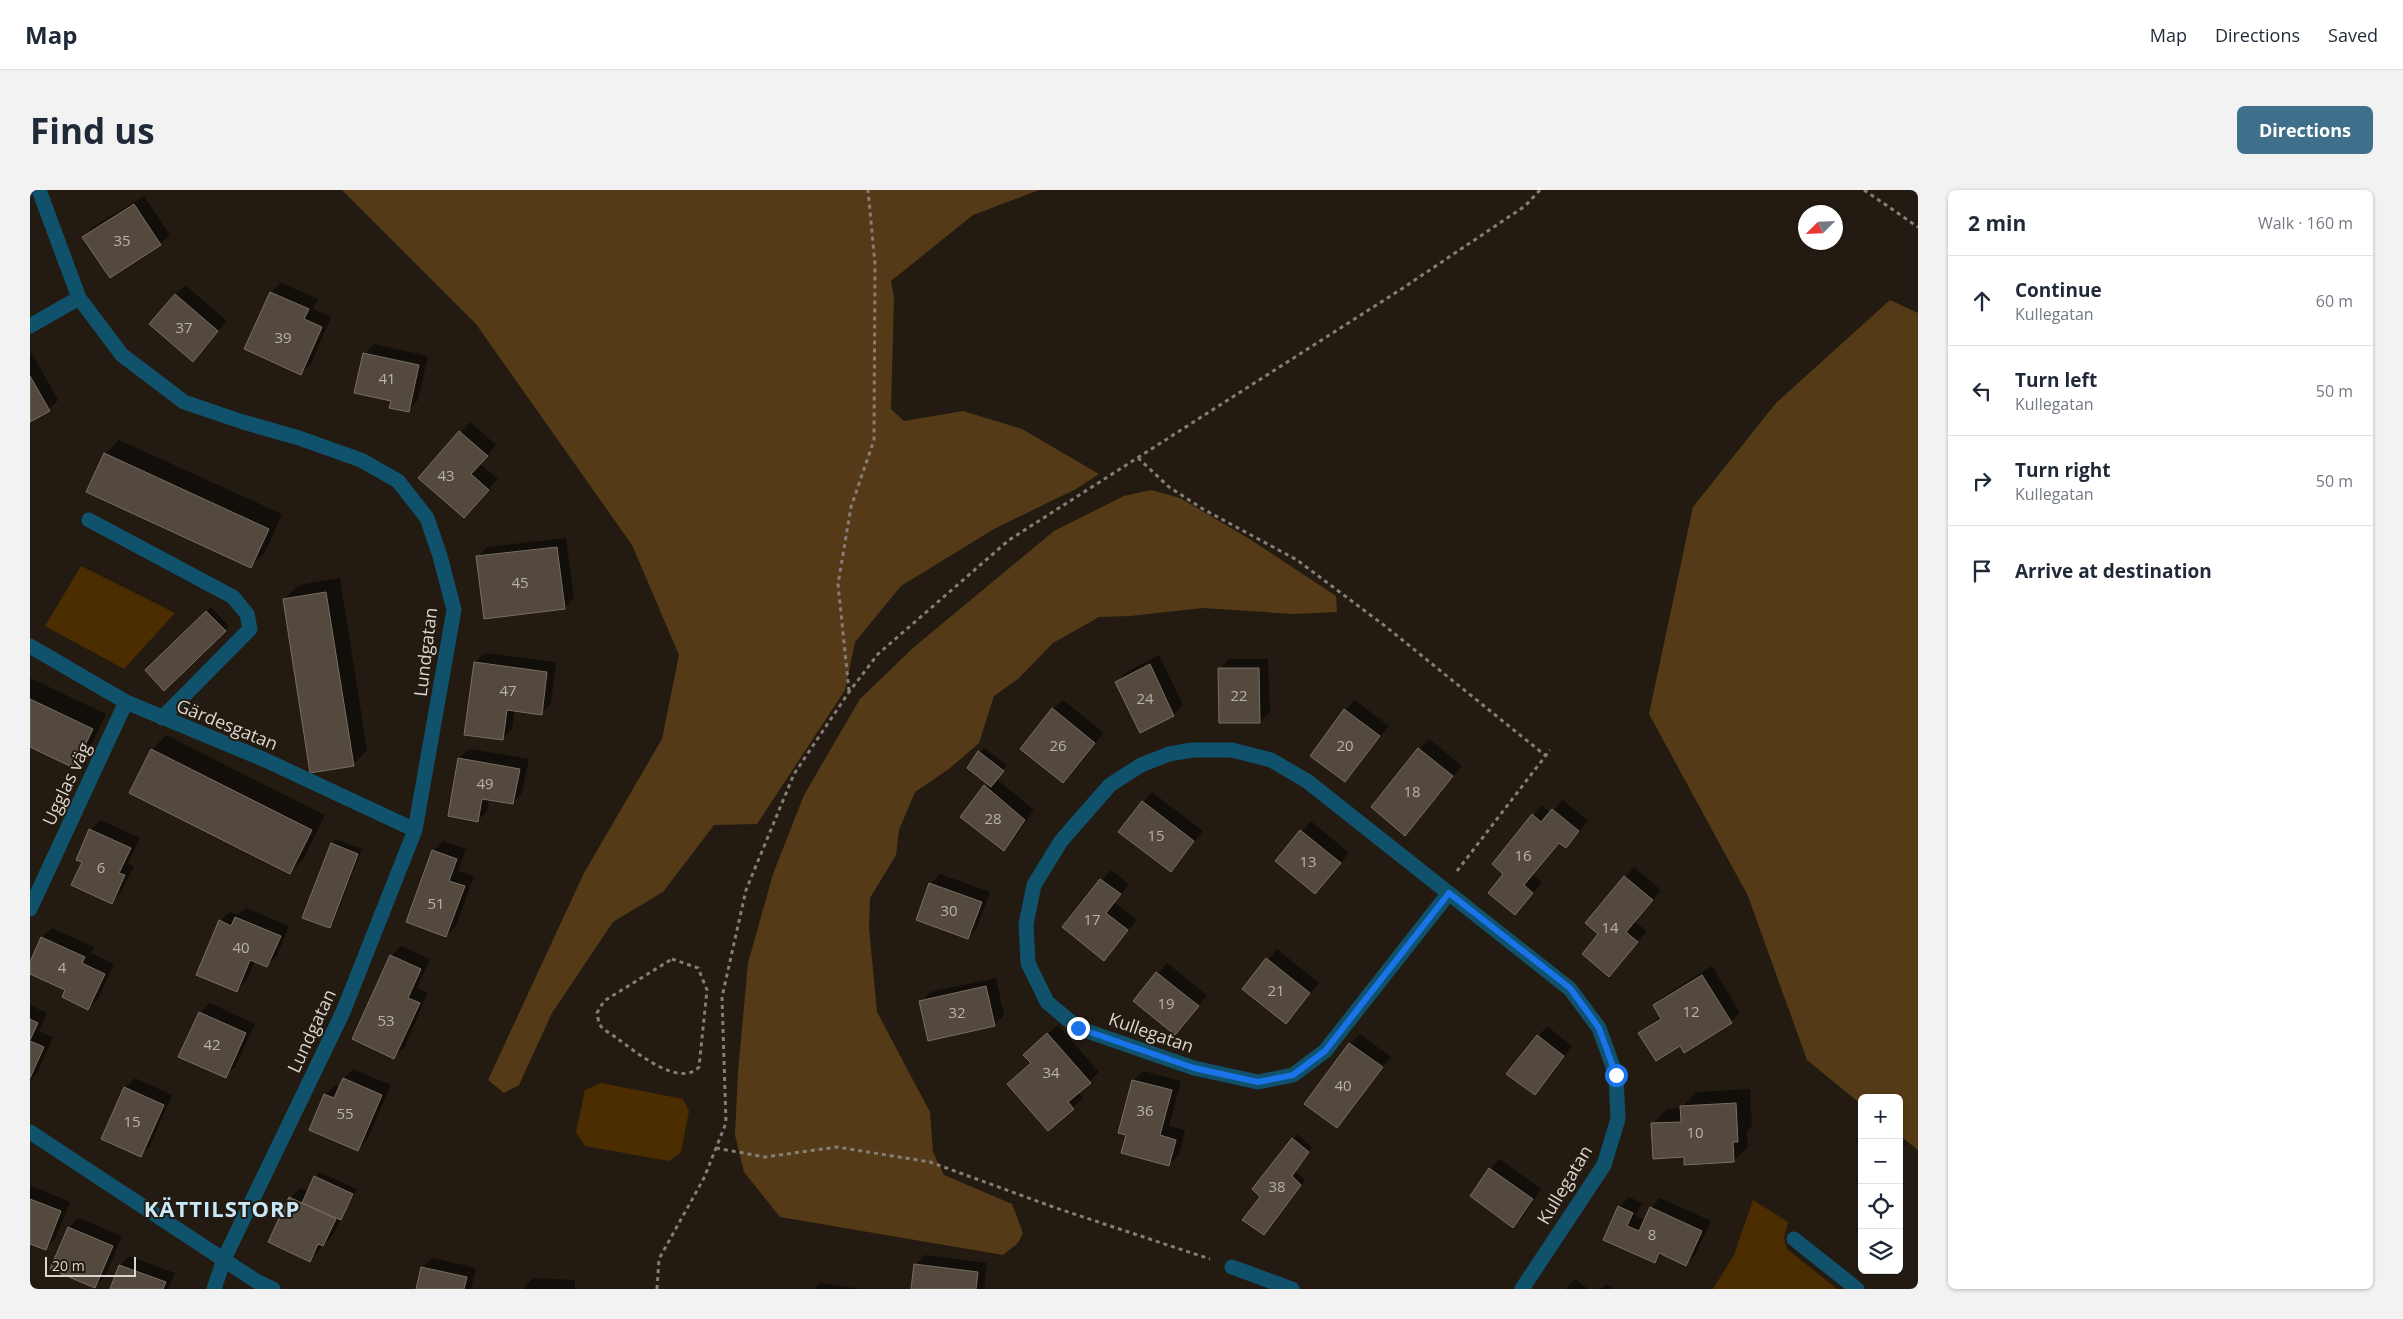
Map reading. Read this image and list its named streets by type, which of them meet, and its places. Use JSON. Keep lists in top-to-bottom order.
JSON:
{
  "streets": {
    "street": [
      "Lundgatan",
      "Gärdesgatan",
      "Ugglas väg",
      "Kullegatan"
    ]
  },
  "crossings": [
    ["Lundgatan", "Gärdesgatan"],
    ["Gärdesgatan", "Ugglas väg"]
  ],
  "districts": ["KÄTTILSTORP"],
  "house_numbers": [
    "35",
    "37",
    "39",
    "41",
    "43",
    "45",
    "47",
    "22",
    "24",
    "26",
    "20",
    "49",
    "18",
    "28",
    "15",
    "16",
    "13",
    "6",
    "51",
    "30",
    "17",
    "14",
    "40",
    "4",
    "21",
    "19",
    "12",
    "32",
    "53",
    "42",
    "34",
    "40",
    "36",
    "55",
    "15",
    "10",
    "38",
    "8"
  ],
  "scale_bar": "20 m",
  "north": "bottom left",
  "page": {
    "header": "Map",
    "nav": ["Map", "Directions", "Saved"],
    "buttons": "Directions",
    "title": "Find us",
    "heading": ["2 min", "Walk · 160 m"],
    "list": [
      ["Continue", "Kullegatan", "60 m"],
      ["Turn left", "Kullegatan", "50 m"],
      ["Turn right", "Kullegatan", "50 m"],
      "Arrive at destination"
    ],
    "map_buttons": ["+", "−"],
    "scale": "20 m"
  }
}
